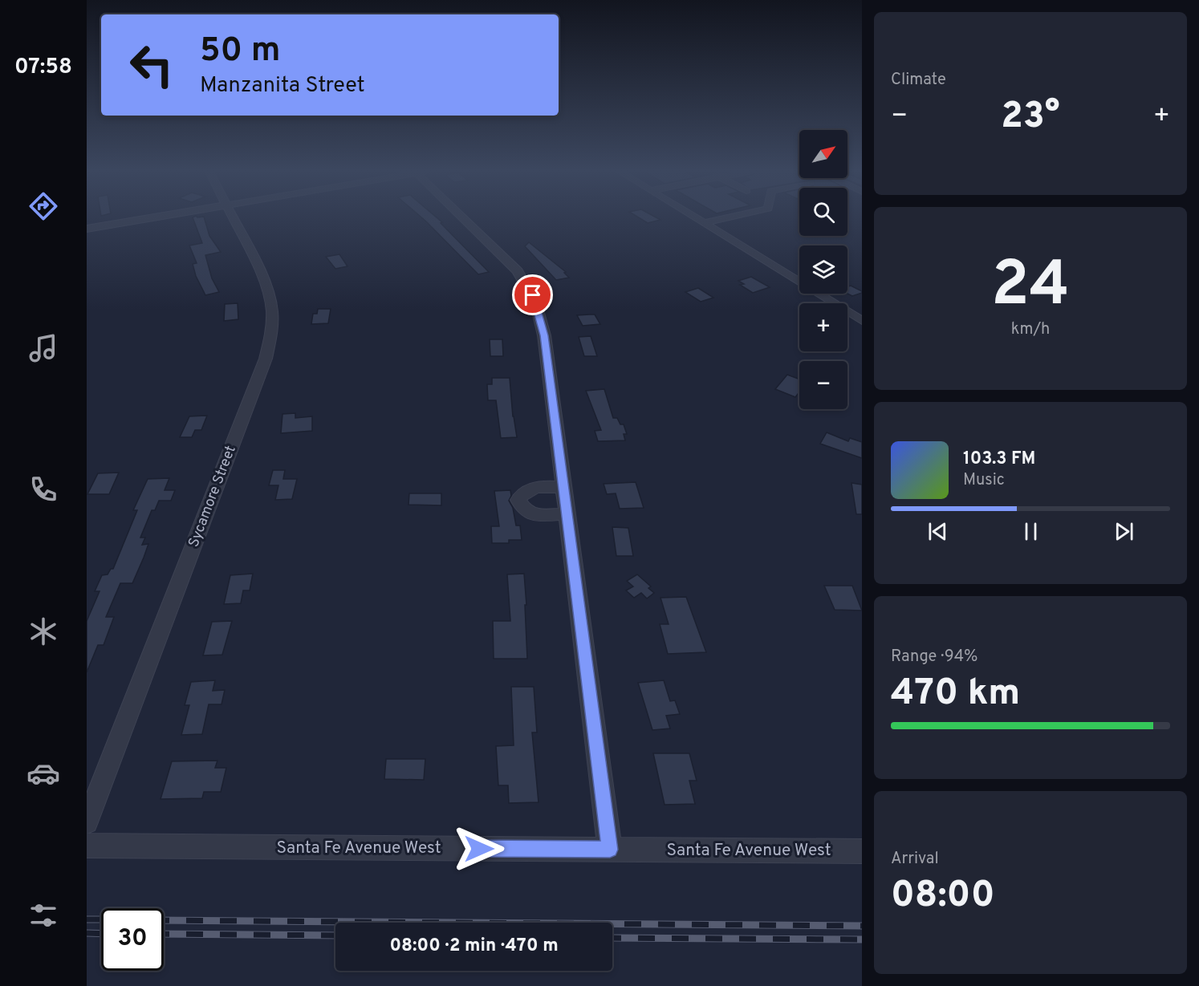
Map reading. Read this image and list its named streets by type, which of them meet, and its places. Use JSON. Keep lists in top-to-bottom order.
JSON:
{
  "streets": {
    "street": ["Sycamore Street", "Santa Fe Avenue West"]
  },
  "north": "top right",
  "page": {
    "tabs": "07:58",
    "tile": [
      "Climate",
      ["24", "km/h"],
      ["Range · 94%", "470 km"],
      ["Arrival", "08:00"]
    ],
    "turn": ["50 m", "Manzanita Street"],
    "heat": ["−", "23°", "+"],
    "map_buttons": ["+", "−"],
    "song": ["103.3 FM", "Music"],
    "limit": "30",
    "trip": "08:00 · 2 min · 470 m"
  }
}
